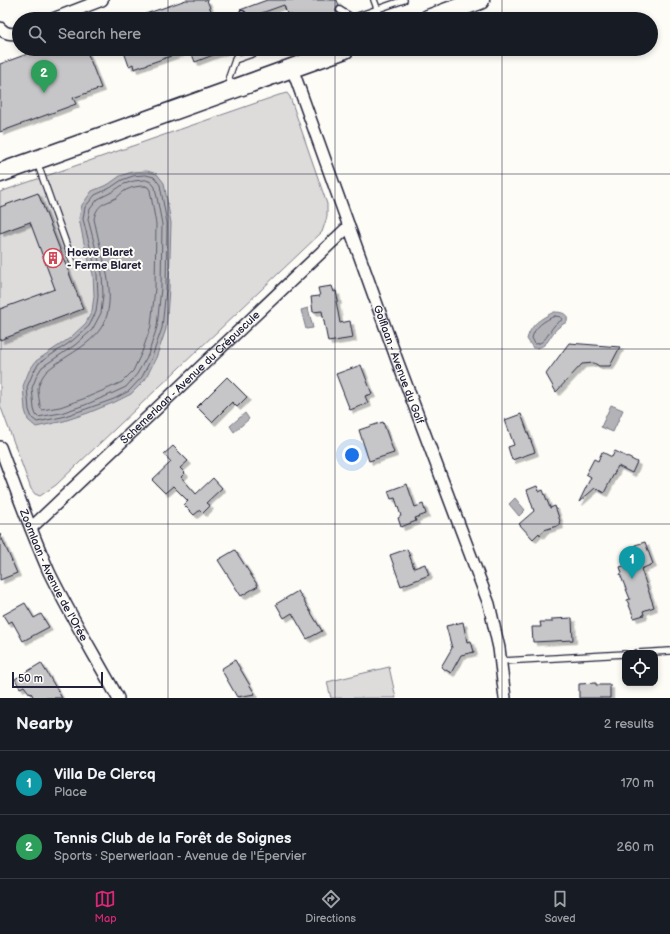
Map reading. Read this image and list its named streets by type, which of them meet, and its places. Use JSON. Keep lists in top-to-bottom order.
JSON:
{
  "streets": {
    "street": ["Golflaan - Avenue du Golf", "Schemerlaan - Avenue du Crépuscule", "Zoomlaan - Avenue de l'Orée"]
  },
  "crossings": [
    ["Golflaan - Avenue du Golf", "Schemerlaan - Avenue du Crépuscule"],
    ["Schemerlaan - Avenue du Crépuscule", "Zoomlaan - Avenue de l'Orée"]
  ],
  "places": {
    "building": ["Hoeve Blaret - Ferme Blaret"]
  },
  "scale_bar": "50 m",
  "page": {
    "search": "Search here",
    "pins": ["2", "1"],
    "scale": "50 m",
    "heading": ["Nearby", "2 results"],
    "list": [
      {
        "mark": "1",
        "name": "Villa De Clercq",
        "note": "Place",
        "value": "170 m"
      },
      {
        "mark": "2",
        "name": "Tennis Club de la Forêt de Soignes",
        "note": "Sports · Sperwerlaan - Avenue de l'Épervier",
        "value": "260 m"
      }
    ],
    "nav": ["Map", "Directions", "Saved"]
  }
}
